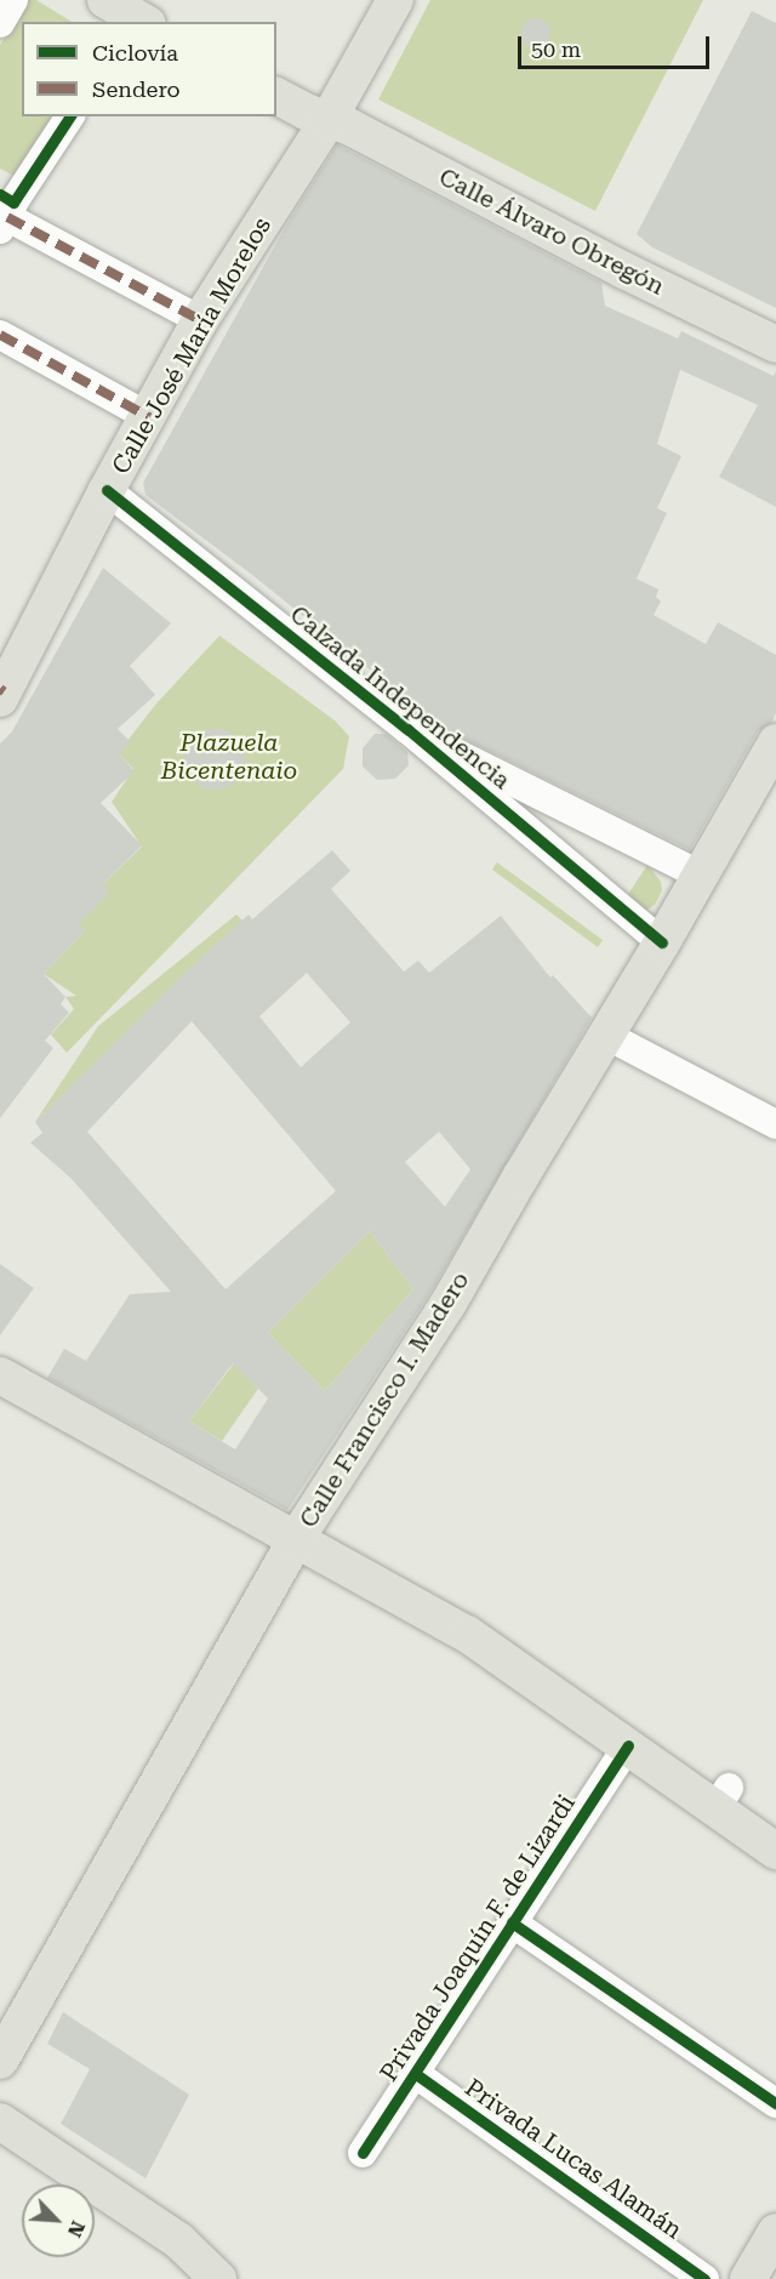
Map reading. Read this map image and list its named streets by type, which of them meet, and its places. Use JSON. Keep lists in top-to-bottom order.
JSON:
{
  "streets": {
    "main road": ["Calle Álvaro Obregón", "Calle José María Morelos", "Calle Francisco I. Madero"],
    "street": ["Calzada Independencia", "Privada Joaquín F. de Lizardi", "Privada Lucas Alamán"]
  },
  "crossings": [
    ["Calle Álvaro Obregón", "Calle José María Morelos"],
    ["Calle José María Morelos", "Calzada Independencia"],
    ["Calzada Independencia", "Calle Francisco I. Madero"],
    ["Privada Joaquín F. de Lizardi", "Privada Lucas Alamán"]
  ],
  "parks": ["Plazuela Bicentenaio"],
  "legend": ["Ciclovía", "Sendero"],
  "scale_bar": "50 m",
  "north": "bottom right"
}
